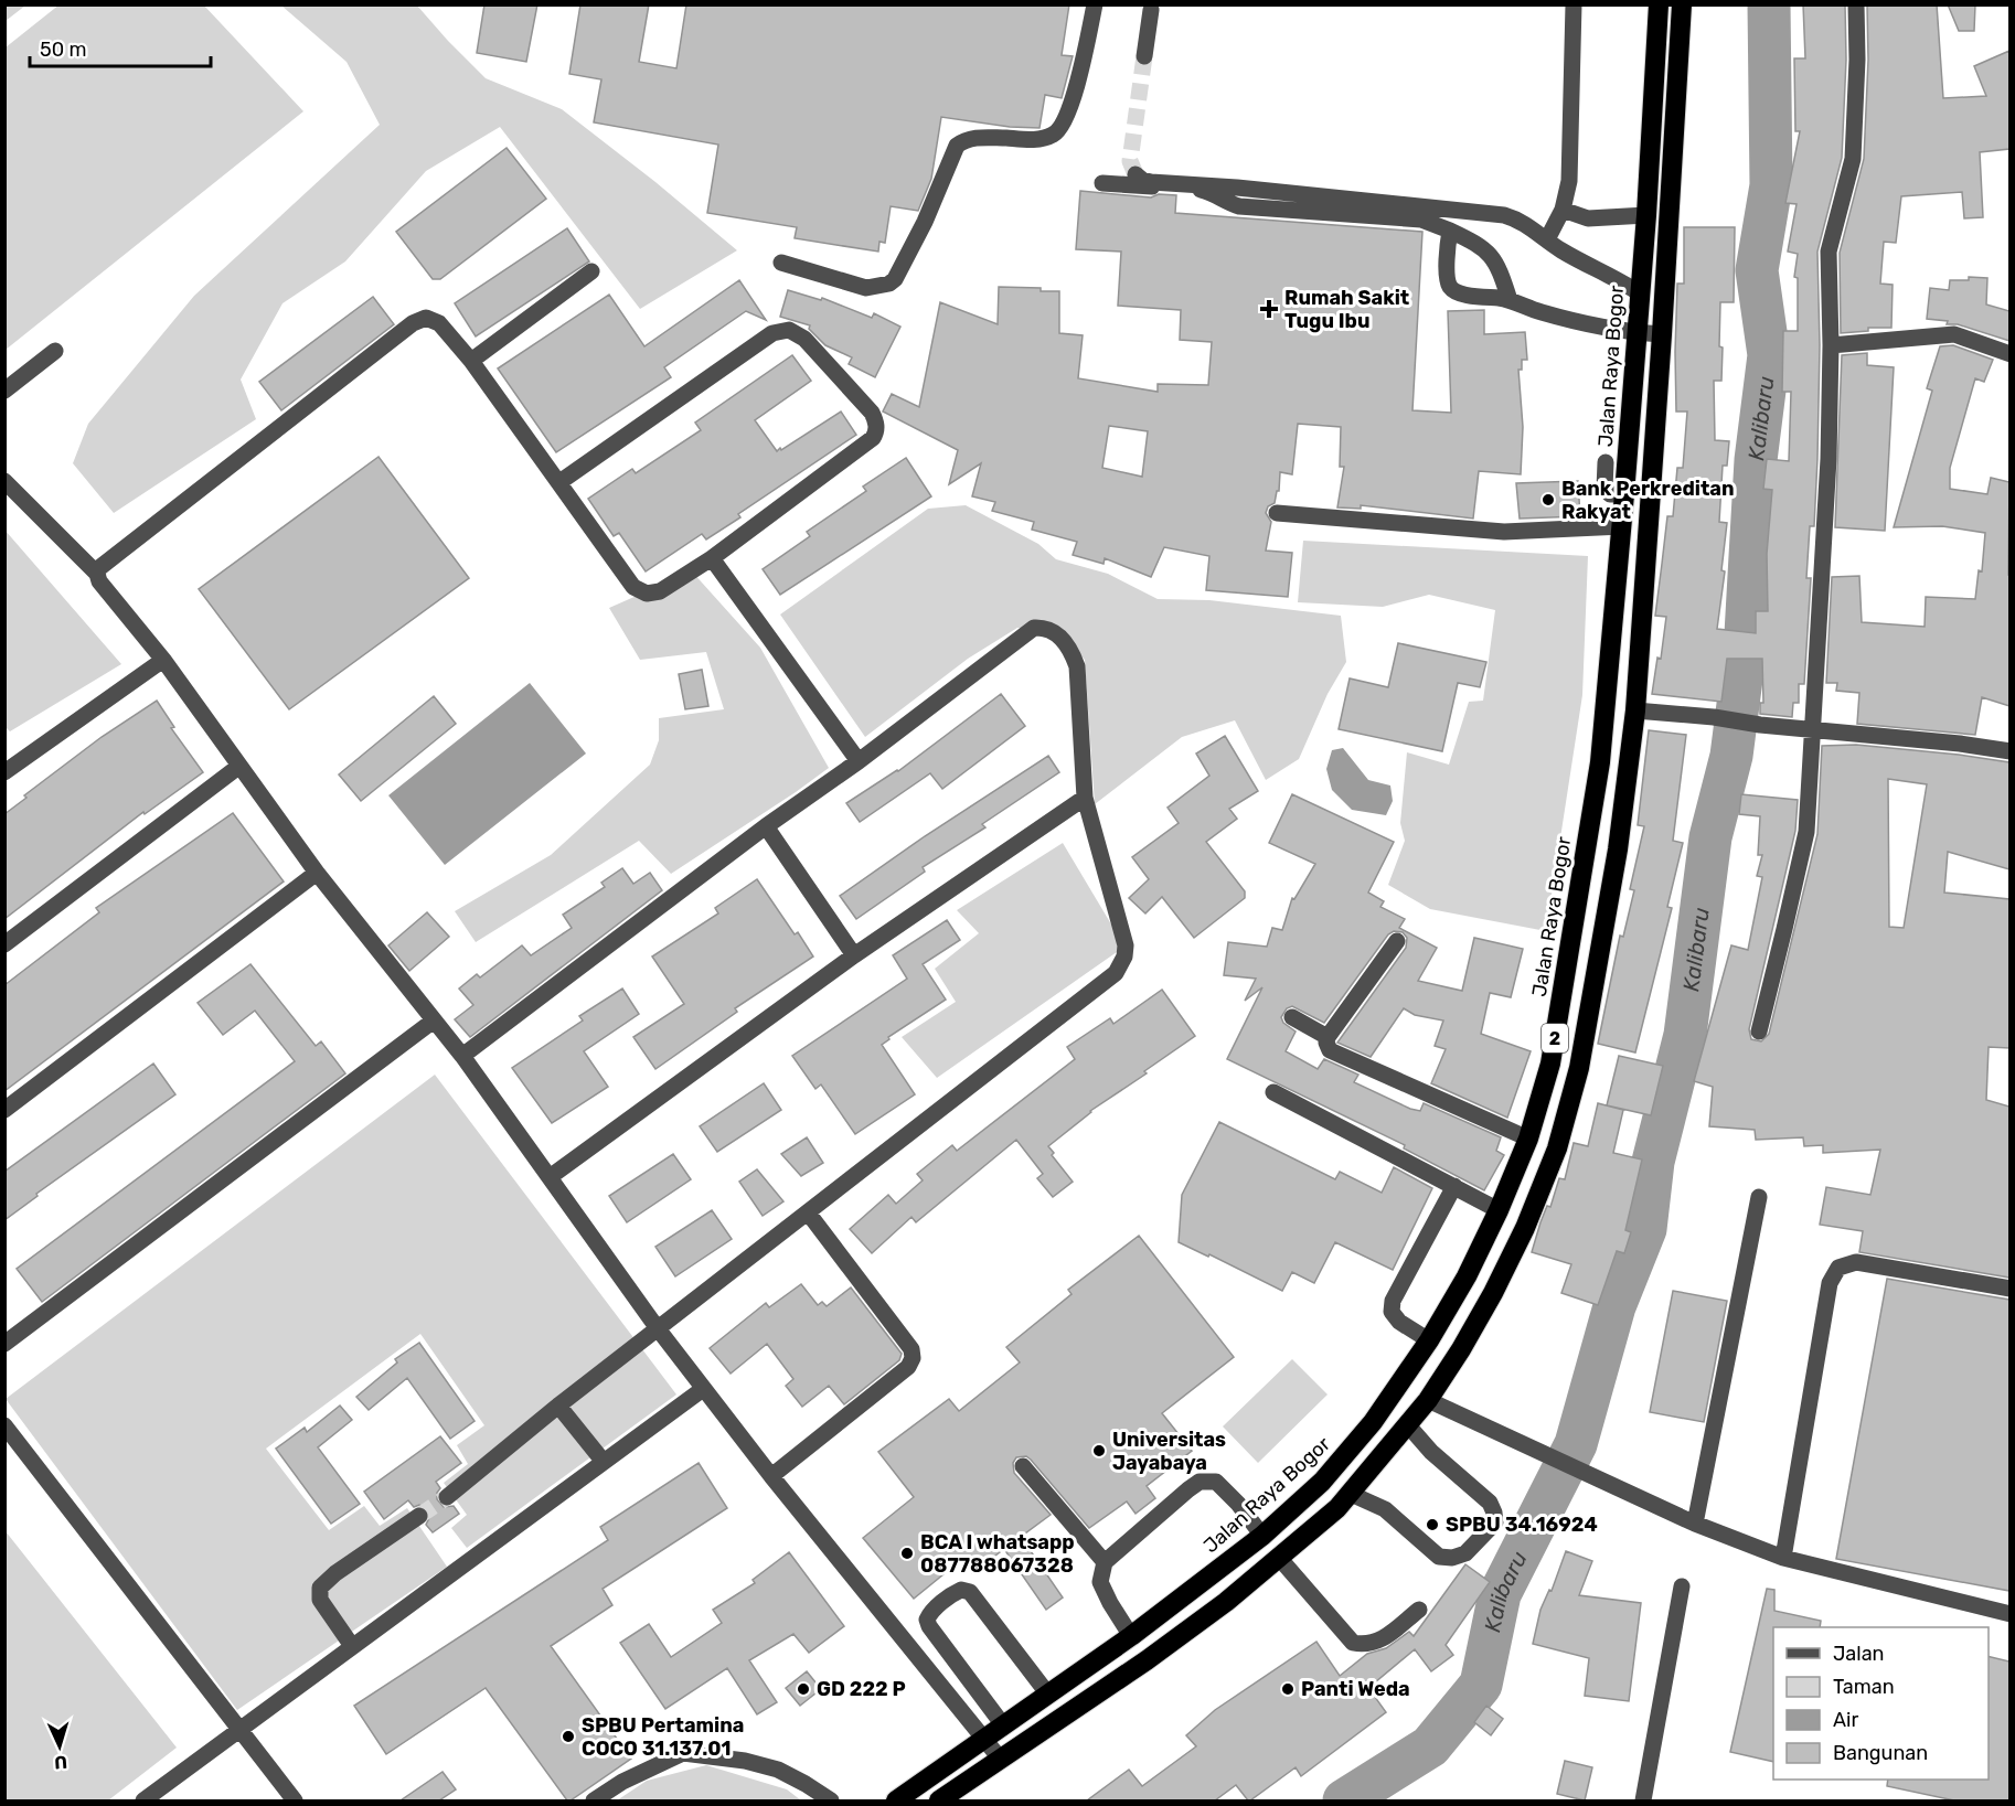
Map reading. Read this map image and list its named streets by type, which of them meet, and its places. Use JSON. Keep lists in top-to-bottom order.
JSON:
{
  "streets": {
    "highway": ["Jalan Raya Bogor", "2"]
  },
  "water": ["Kalibaru"],
  "places": {
    "health": ["Rumah Sakit Tugu Ibu"],
    "other": [
      "Bank Perkreditan Rakyat",
      "Universitas Jayabaya",
      "SPBU 34.16924",
      "BCA I whatsapp 087788067328",
      "GD 222 P",
      "Panti Weda",
      "SPBU Pertamina COCO 31.137.01"
    ]
  },
  "legend": [
    "Jalan",
    "Taman",
    "Air",
    "Bangunan"
  ],
  "scale_bar": "50 m",
  "north": "bottom"
}
